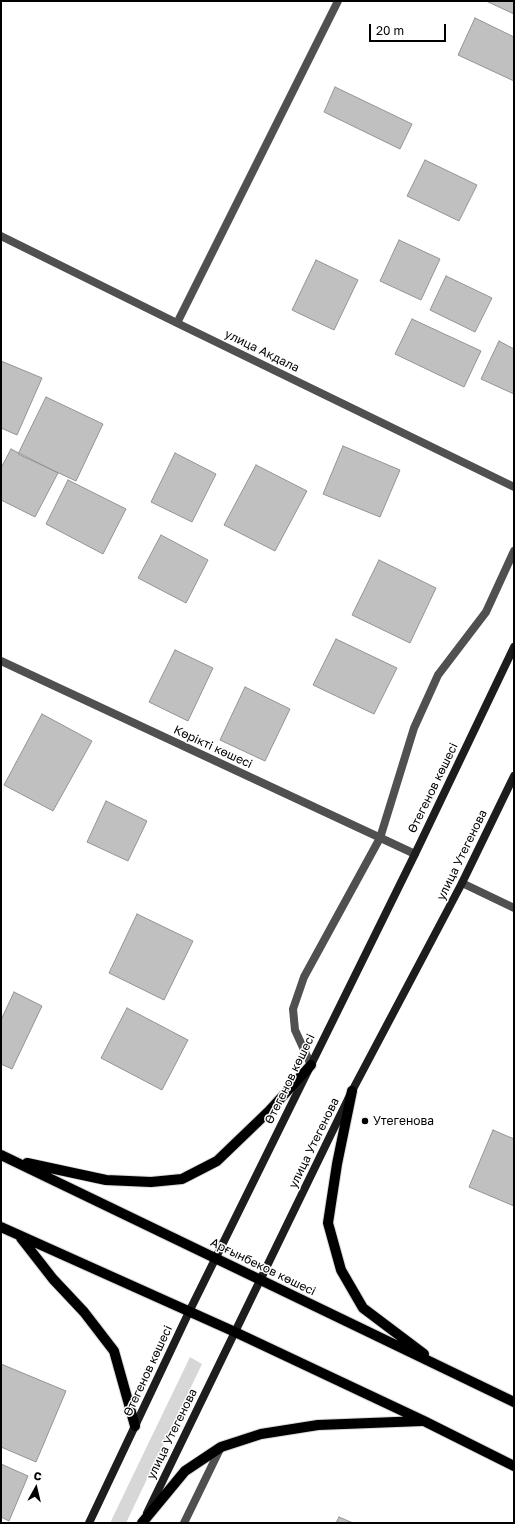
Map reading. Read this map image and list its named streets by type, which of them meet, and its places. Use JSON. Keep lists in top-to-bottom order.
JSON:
{
  "streets": {
    "main road": ["Өтегенов көшесі", "улица Утегенова", "Арғынбеков көшесі"],
    "street": ["улица Акдала", "Көрікті көшесі"]
  },
  "crossings": [
    ["Көрікті көшесі", "Өтегенов көшесі"],
    ["Өтегенов көшесі", "Арғынбеков көшесі"],
    ["улица Утегенова", "Арғынбеков көшесі"]
  ],
  "places": ["Утегенова"],
  "scale_bar": "20 m",
  "north": "top"
}
